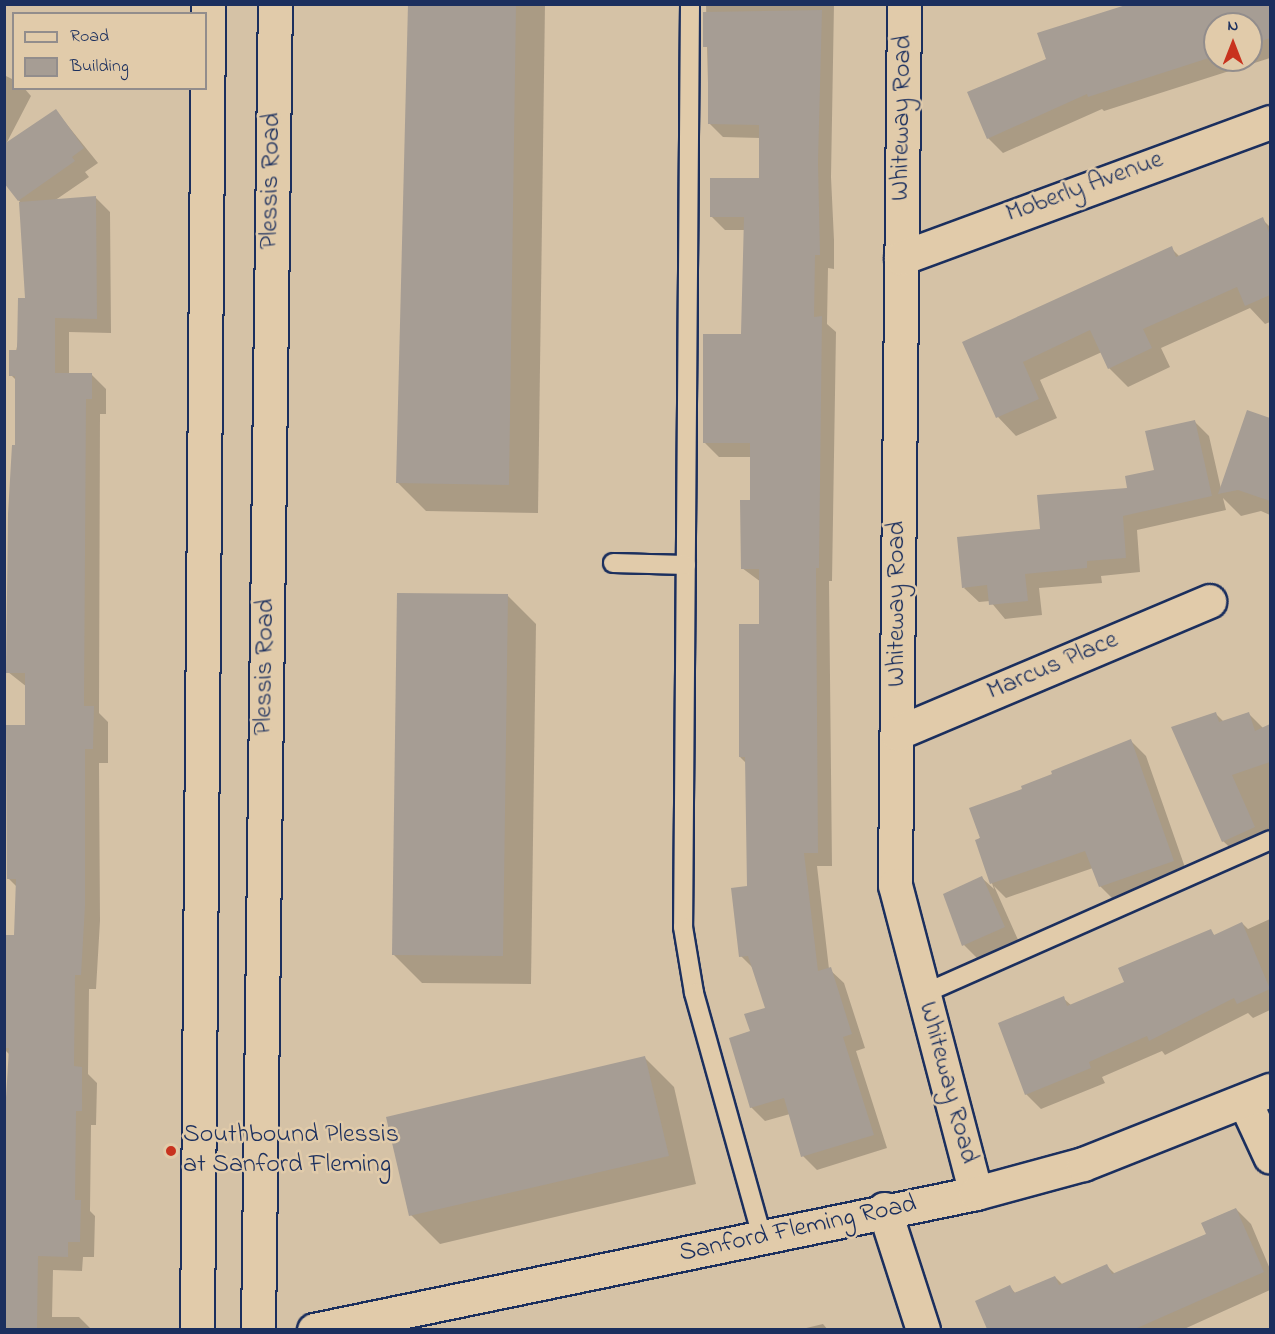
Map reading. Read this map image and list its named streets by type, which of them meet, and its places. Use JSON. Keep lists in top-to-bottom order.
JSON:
{
  "streets": {
    "street": [
      "Whiteway Road",
      "Plessis Road",
      "Moberly Avenue",
      "Marcus Place",
      "Sanford Fleming Road"
    ]
  },
  "crossings": [
    ["Whiteway Road", "Moberly Avenue"],
    ["Whiteway Road", "Marcus Place"],
    ["Whiteway Road", "Sanford Fleming Road"]
  ],
  "places": ["Southbound Plessis at Sanford Fleming"],
  "legend": ["Road", "Building"],
  "north": "top"
}
